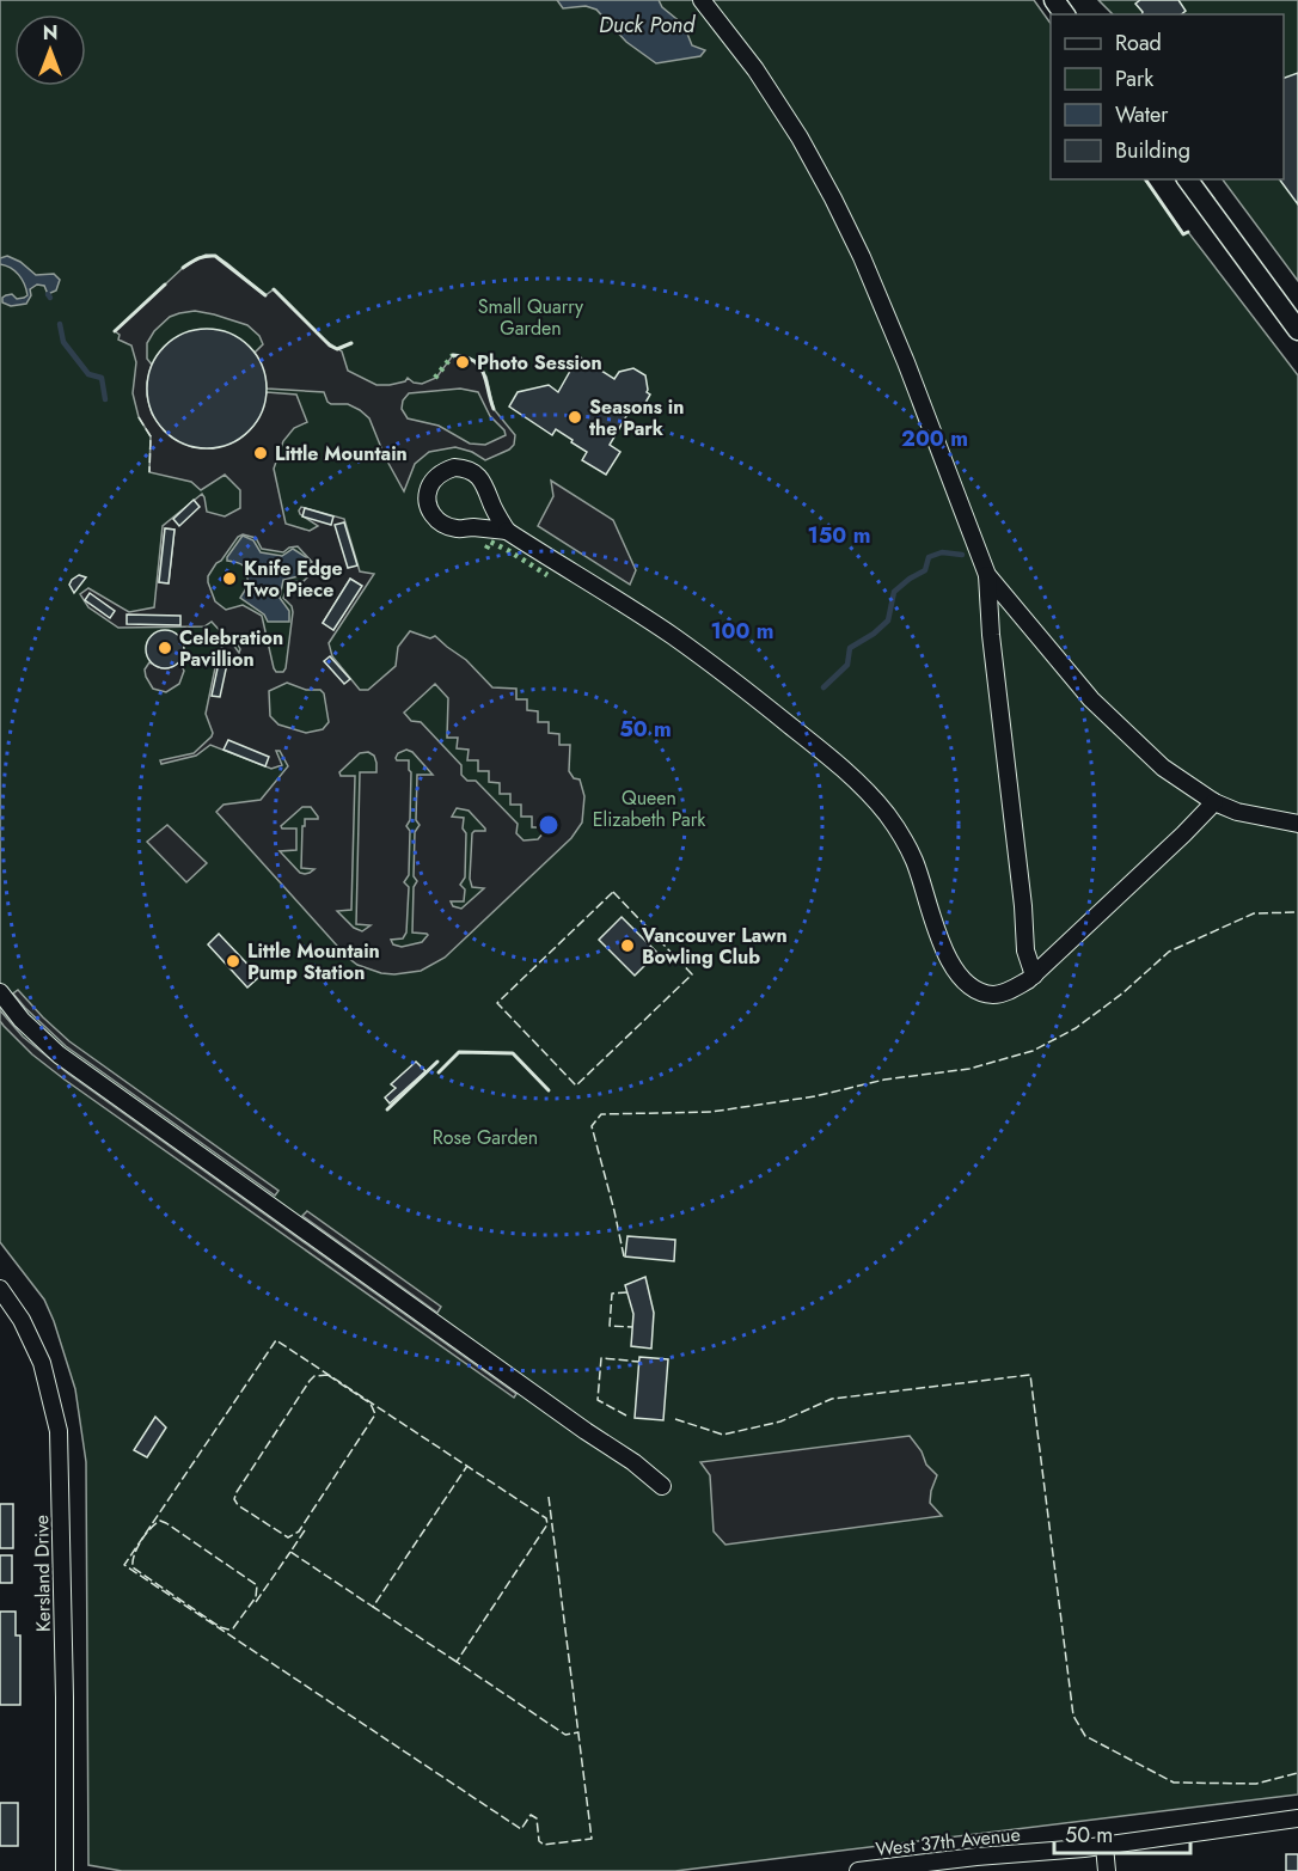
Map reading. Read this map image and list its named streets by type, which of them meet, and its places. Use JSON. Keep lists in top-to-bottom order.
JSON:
{
  "streets": {
    "street": ["Kersland Drive", "West 37th Avenue"]
  },
  "water": ["Duck Pond"],
  "parks": ["Small Quarry Garden", "Queen Elizabeth Park", "Rose Garden"],
  "places": [
    "Photo Session",
    "Seasons in the Park",
    "Little Mountain",
    "Knife Edge Two Piece",
    "Celebration Pavillion",
    "Vancouver Lawn Bowling Club",
    "Little Mountain Pump Station"
  ],
  "legend": [
    "Road",
    "Park",
    "Water",
    "Building"
  ],
  "scale_bar": "50 m",
  "north": "top",
  "rings": [
    "200 m",
    "150 m",
    "100 m",
    "50 m"
  ]
}
